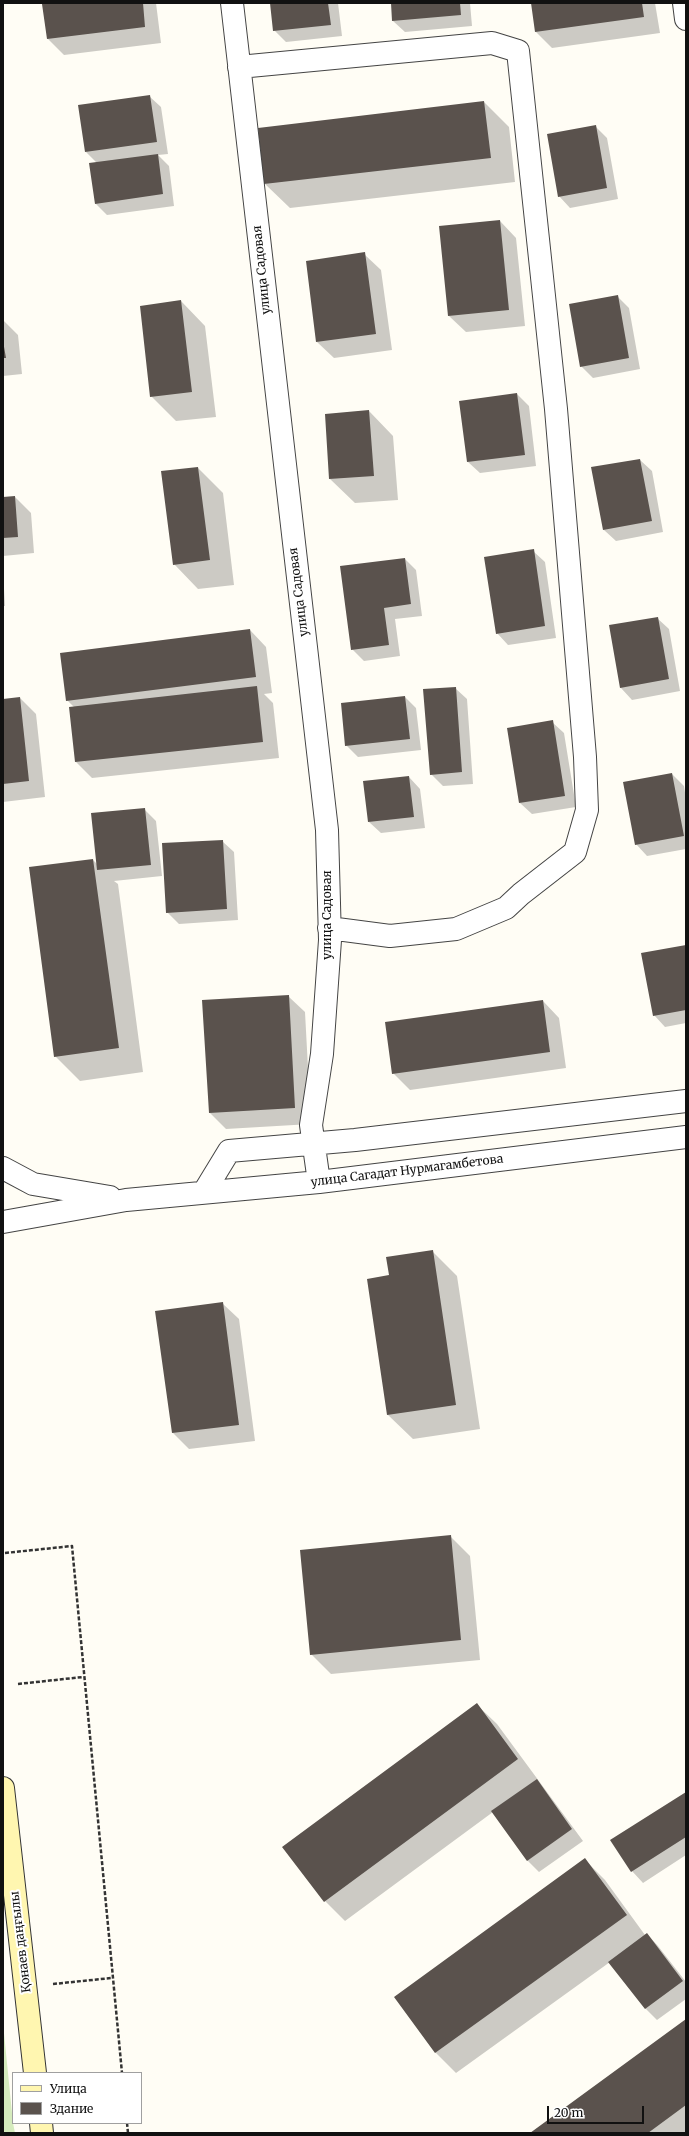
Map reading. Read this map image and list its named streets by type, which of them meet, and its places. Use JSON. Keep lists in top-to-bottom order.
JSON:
{
  "streets": {
    "main road": ["Қонаев даңғылы"],
    "street": ["улица Садовая", "улица Сагадат Нурмагамбетова"]
  },
  "crossings": [
    ["улица Садовая", "улица Сагадат Нурмагамбетова"]
  ],
  "legend": ["Улица", "Здание"],
  "scale_bar": "20 m"
}
